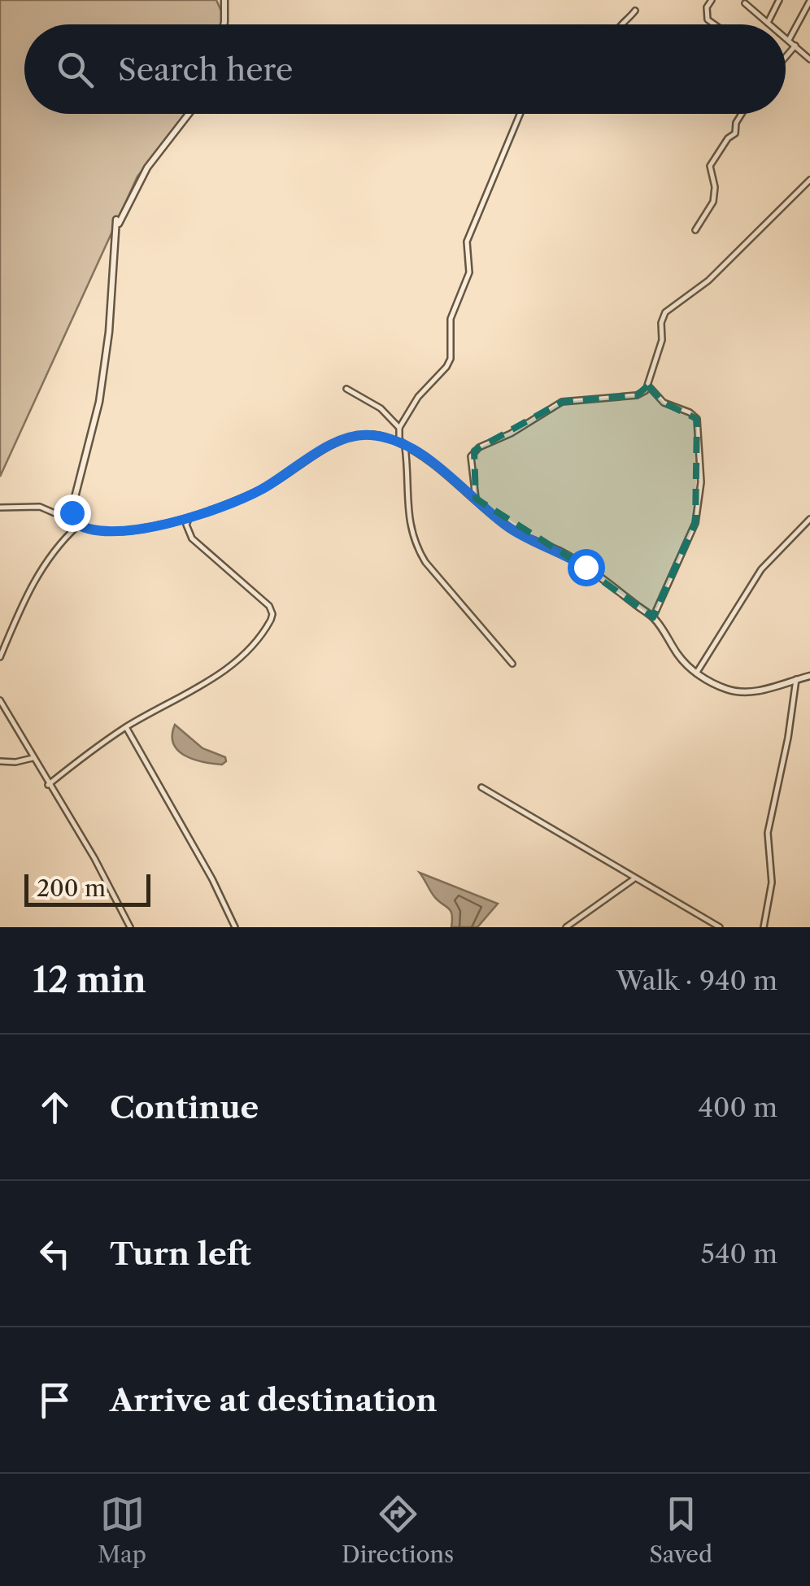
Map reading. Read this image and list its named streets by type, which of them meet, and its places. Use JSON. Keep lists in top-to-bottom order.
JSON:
{
  "scale_bar": "200 m",
  "page": {
    "search": "Search here",
    "scale": "200 m",
    "heading": ["12 min", "Walk · 940 m"],
    "list": [
      ["Continue", "400 m"],
      ["Turn left", "540 m"],
      "Arrive at destination"
    ],
    "nav": ["Map", "Directions", "Saved"]
  }
}
